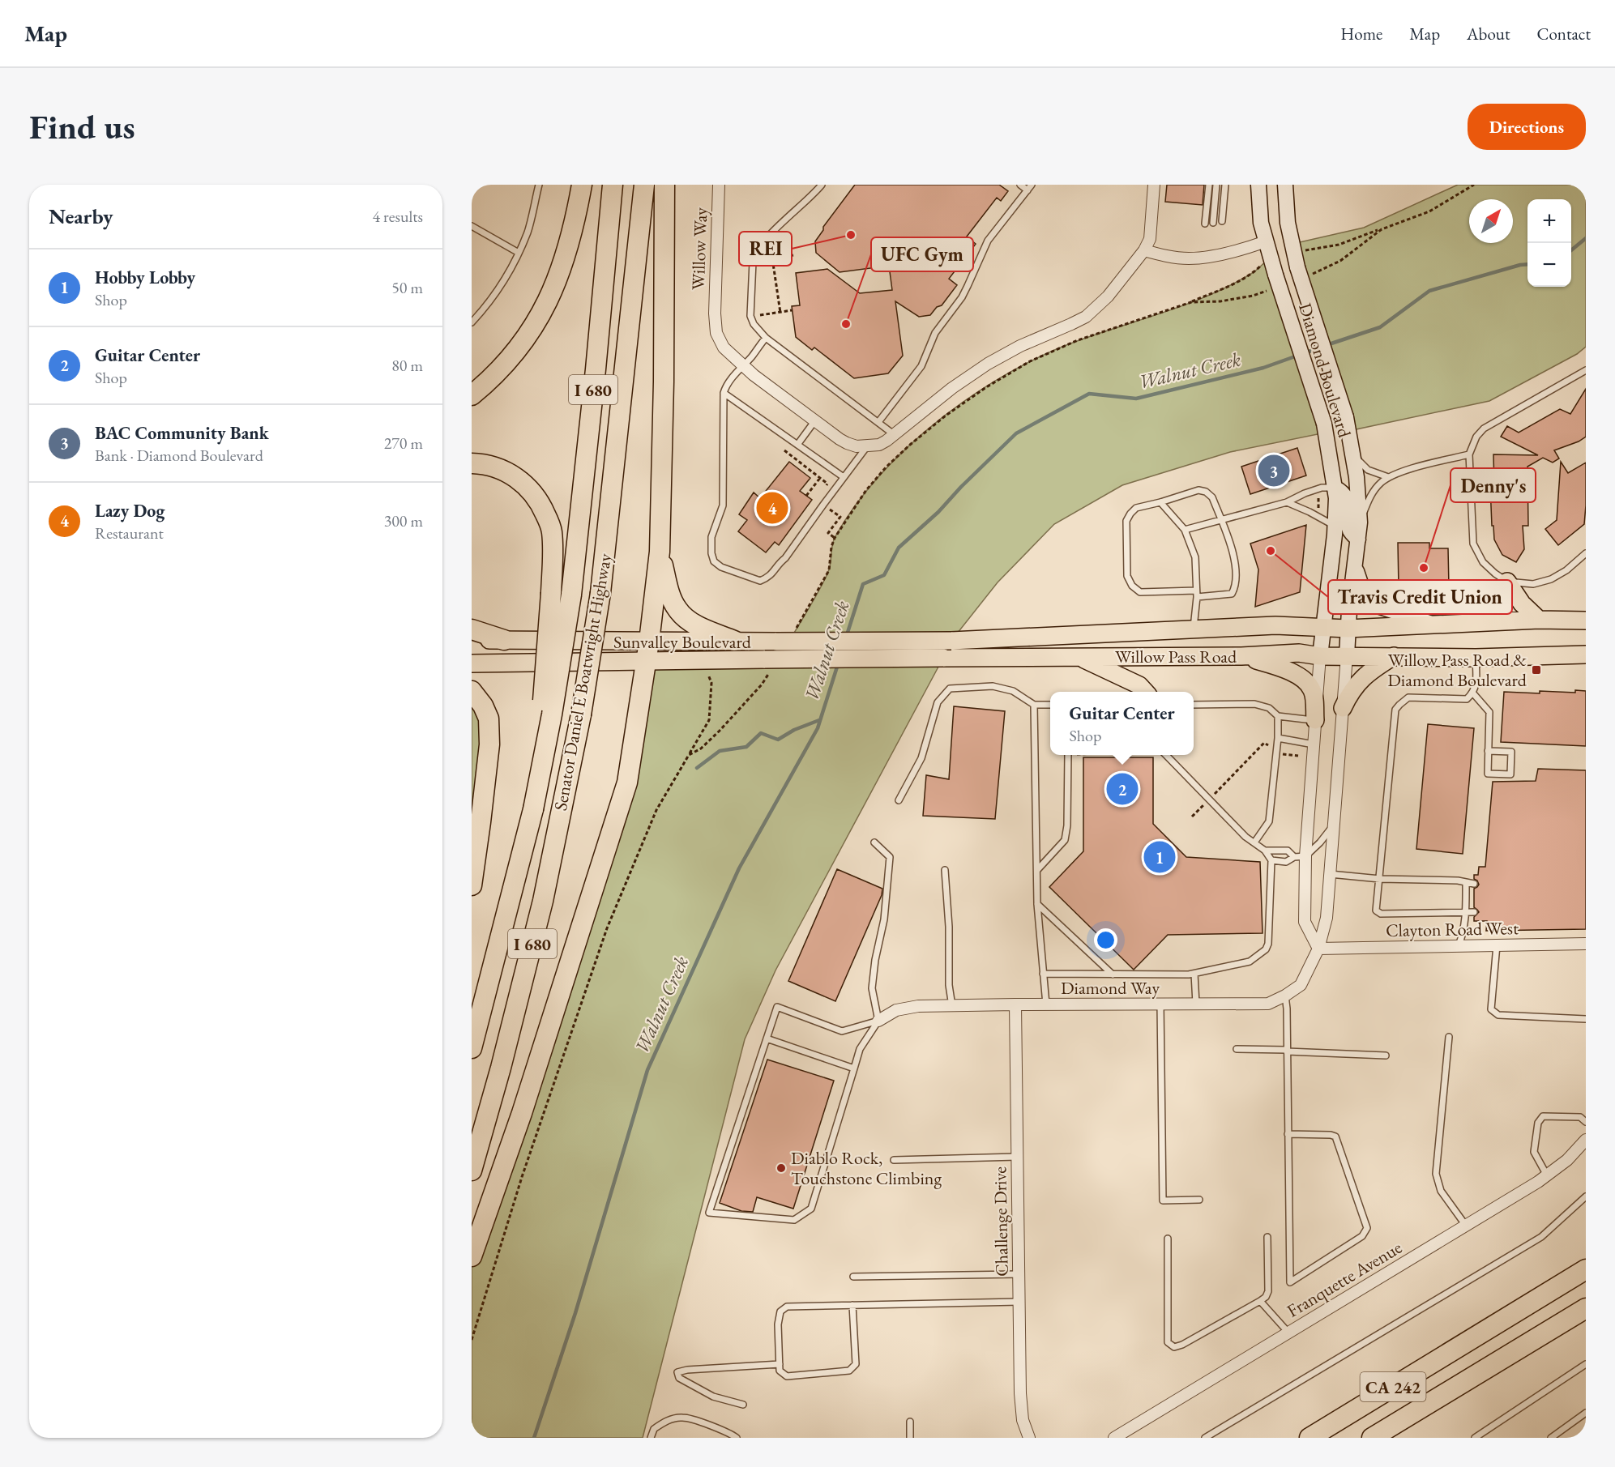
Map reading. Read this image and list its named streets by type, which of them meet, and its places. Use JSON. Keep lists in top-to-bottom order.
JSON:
{
  "streets": {
    "highway": ["I 680", "Senator Daniel E Boatwright Highway", "CA 242"],
    "main road": ["Diamond Boulevard", "Sunvalley Boulevard", "Willow Pass Road"],
    "street": [
      "Willow Way",
      "Clayton Road West",
      "Diamond Way",
      "Challenge Drive",
      "Franquette Avenue"
    ]
  },
  "crossings": [
    ["Diamond Boulevard", "Willow Pass Road"],
    ["Diamond Boulevard", "Diamond Way"],
    ["Sunvalley Boulevard", "Willow Pass Road"],
    ["Willow Pass Road", "Diamond Way"],
    ["Clayton Road West", "Diamond Way"],
    ["Diamond Way", "Challenge Drive"]
  ],
  "water": ["Walnut Creek"],
  "places": {
    "other": [
      "REI",
      "UFC Gym",
      "Travis Credit Union",
      "Denny's",
      "Diablo Rock, Touchstone Climbing"
    ],
    "transit": ["Willow Pass Road & Diamond Boulevard"]
  },
  "north": "top right",
  "page": {
    "header": "Map",
    "nav": [
      "Home",
      "Map",
      "About",
      "Contact"
    ],
    "buttons": "Directions",
    "title": "Find us",
    "heading": ["Nearby", "4 results"],
    "map_buttons": ["+", "−"],
    "list": [
      {
        "mark": "1",
        "name": "Hobby Lobby",
        "note": "Shop",
        "value": "50 m"
      },
      {
        "mark": "2",
        "name": "Guitar Center",
        "note": "Shop",
        "value": "80 m"
      },
      {
        "mark": "3",
        "name": "BAC Community Bank",
        "note": "Bank · Diamond Boulevard",
        "value": "270 m"
      },
      {
        "mark": "4",
        "name": "Lazy Dog",
        "note": "Restaurant",
        "value": "300 m"
      }
    ],
    "pins": [
      "3",
      "4",
      "2",
      "1"
    ],
    "popup": ["Guitar Center", "Shop"]
  }
}
